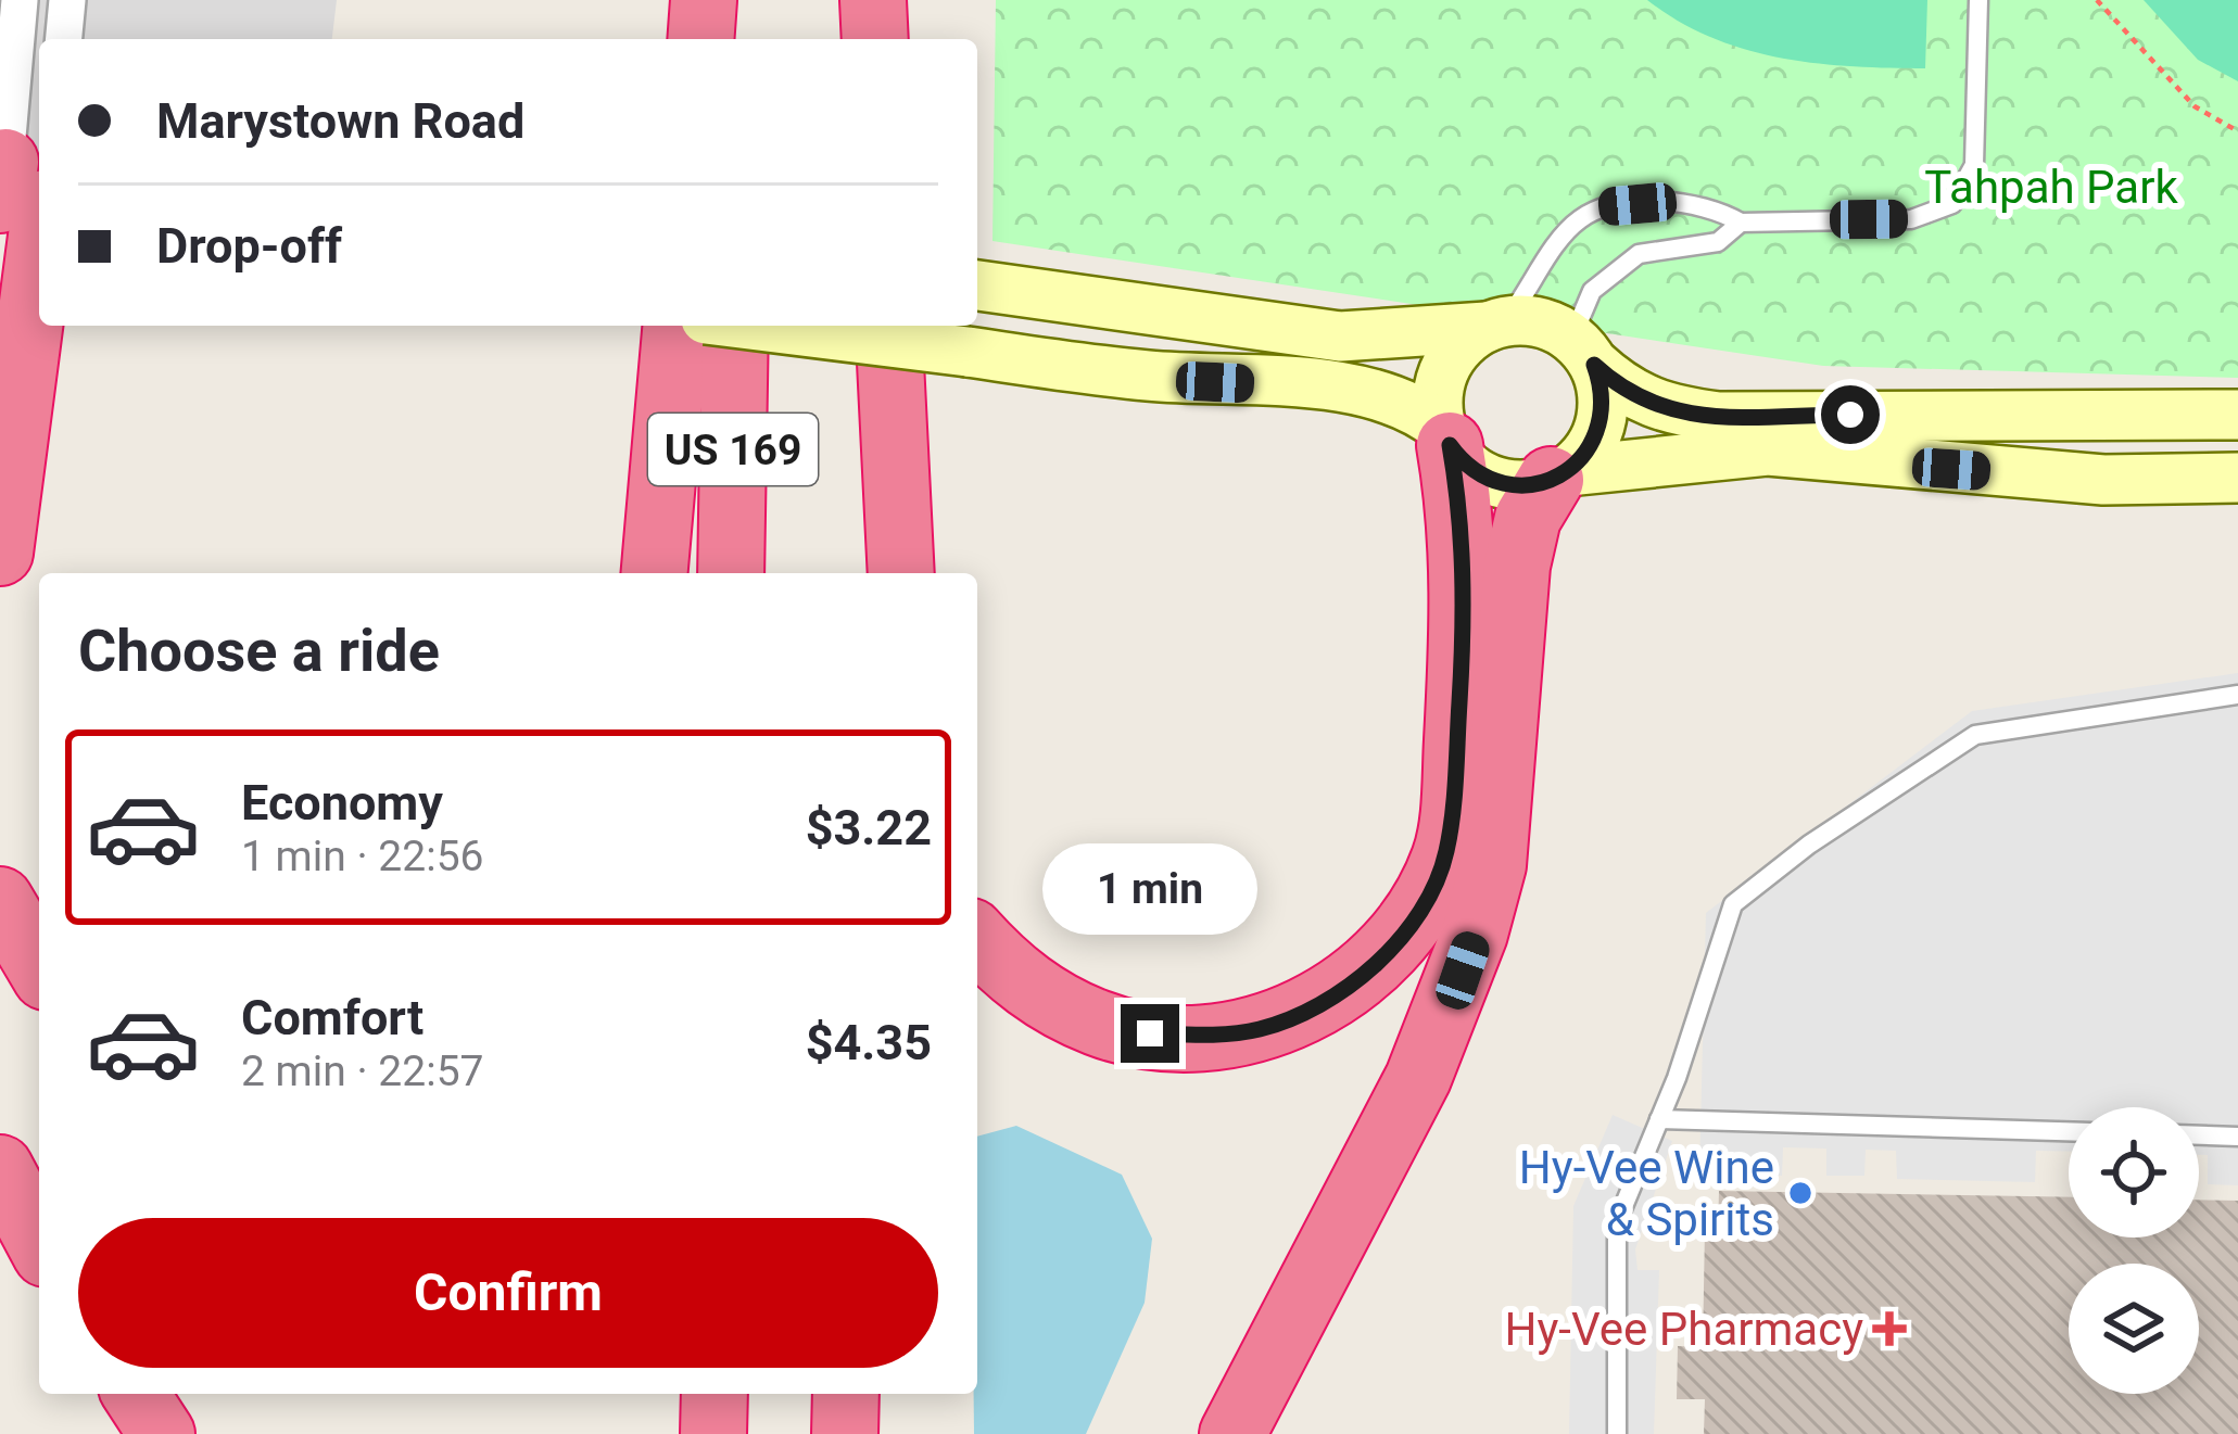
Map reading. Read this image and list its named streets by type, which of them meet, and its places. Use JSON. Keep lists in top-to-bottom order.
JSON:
{
  "streets": {
    "highway": ["US 169"]
  },
  "parks": ["Tahpah Park"],
  "places": {
    "other": ["Hy-Vee Wine & Spirits"],
    "health": ["Hy-Vee Pharmacy"]
  },
  "page": {
    "banner": ["Marystown Road", "Drop-off"],
    "heading": "Choose a ride",
    "list": [
      {
        "name": "Economy",
        "note": "1 min · 22:56",
        "value": "$3.22"
      },
      {
        "name": "Comfort",
        "note": "2 min · 22:57",
        "value": "$4.35"
      }
    ],
    "bubble": "1 min",
    "buttons": "Confirm"
  }
}
